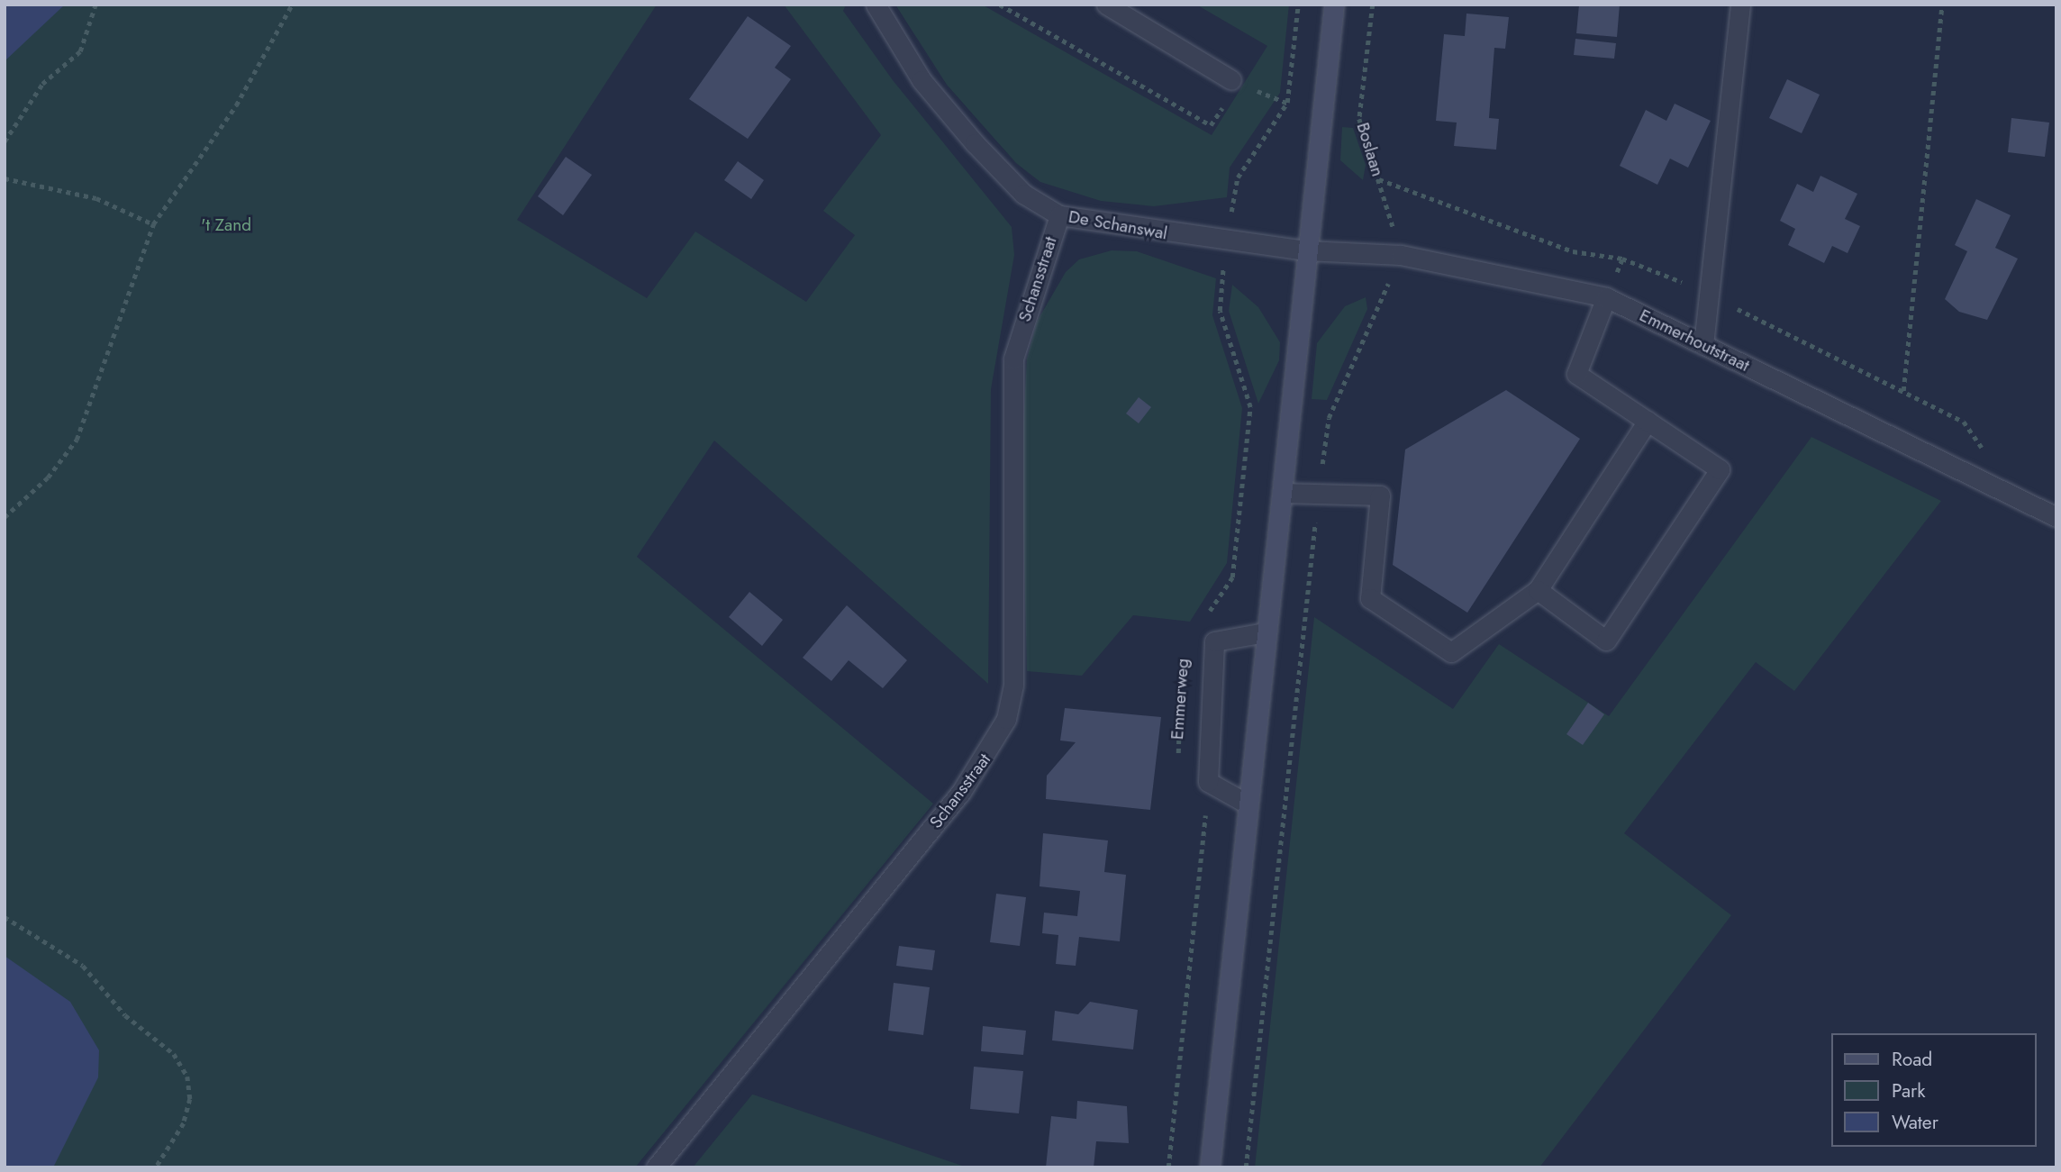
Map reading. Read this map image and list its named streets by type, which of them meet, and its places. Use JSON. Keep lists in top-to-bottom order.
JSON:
{
  "streets": {
    "street": ["De Schanswal", "Schansstraat", "Emmerhoutstraat"],
    "path": ["Boslaan", "Emmerweg"]
  },
  "crossings": [
    ["Boslaan", "Emmerhoutstraat"],
    ["De Schanswal", "Schansstraat"],
    ["De Schanswal", "Emmerhoutstraat"]
  ],
  "parks": ["'t Zand"],
  "legend": ["Road", "Park", "Water"]
}
